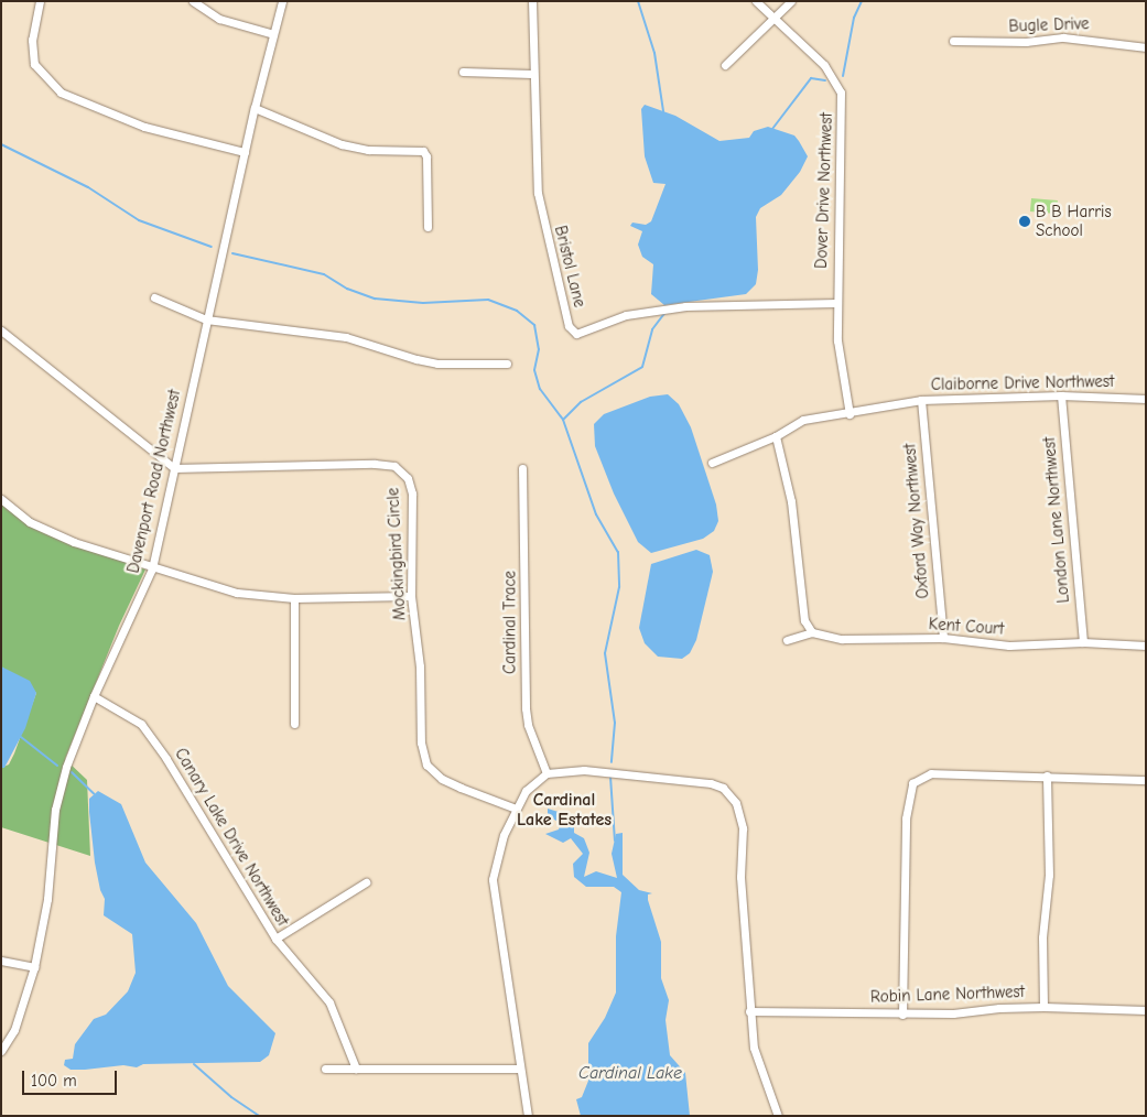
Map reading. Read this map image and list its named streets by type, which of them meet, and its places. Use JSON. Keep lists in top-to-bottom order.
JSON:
{
  "streets": {
    "street": [
      "Bugle Drive",
      "Dover Drive Northwest",
      "Bristol Lane",
      "Claiborne Drive Northwest",
      "Davenport Road Northwest",
      "London Lane Northwest",
      "Oxford Way Northwest",
      "Mockingbird Circle",
      "Cardinal Trace",
      "Kent Court",
      "Canary Lake Drive Northwest",
      "Robin Lane Northwest"
    ]
  },
  "crossings": [
    ["Dover Drive Northwest", "Bristol Lane"],
    ["Dover Drive Northwest", "Claiborne Drive Northwest"],
    ["Claiborne Drive Northwest", "London Lane Northwest"],
    ["Claiborne Drive Northwest", "Oxford Way Northwest"],
    ["Davenport Road Northwest", "Mockingbird Circle"],
    ["Davenport Road Northwest", "Canary Lake Drive Northwest"],
    ["London Lane Northwest", "Kent Court"],
    ["Oxford Way Northwest", "Kent Court"]
  ],
  "districts": ["Cardinal Lake Estates"],
  "water": ["Cardinal Lake"],
  "places": ["B B Harris School"],
  "scale_bar": "100 m"
}
